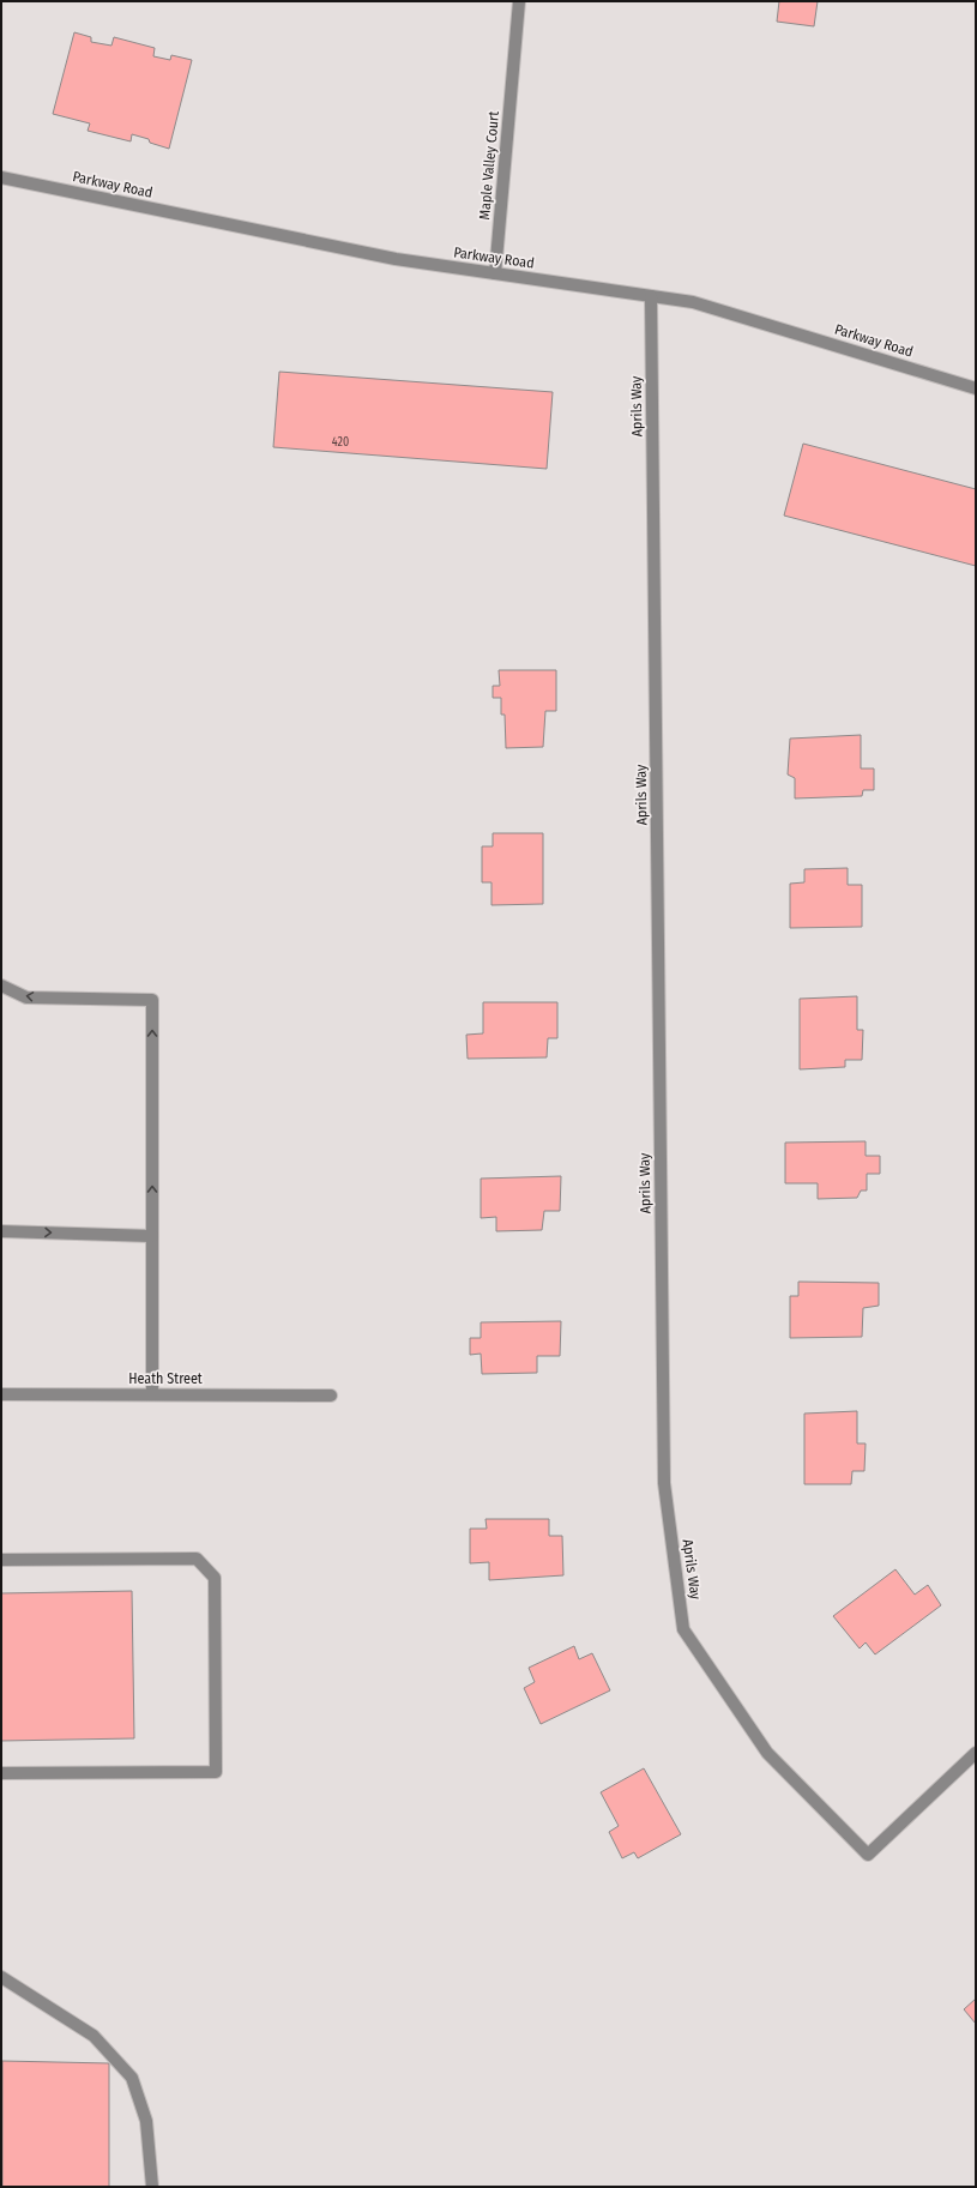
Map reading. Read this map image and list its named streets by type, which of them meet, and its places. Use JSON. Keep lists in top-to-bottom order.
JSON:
{
  "streets": {
    "street": [
      "Maple Valley Court",
      "Parkway Road",
      "Aprils Way",
      "Heath Street"
    ]
  },
  "crossings": [
    ["Maple Valley Court", "Parkway Road"],
    ["Parkway Road", "Aprils Way"]
  ],
  "house_numbers": ["420"]
}
